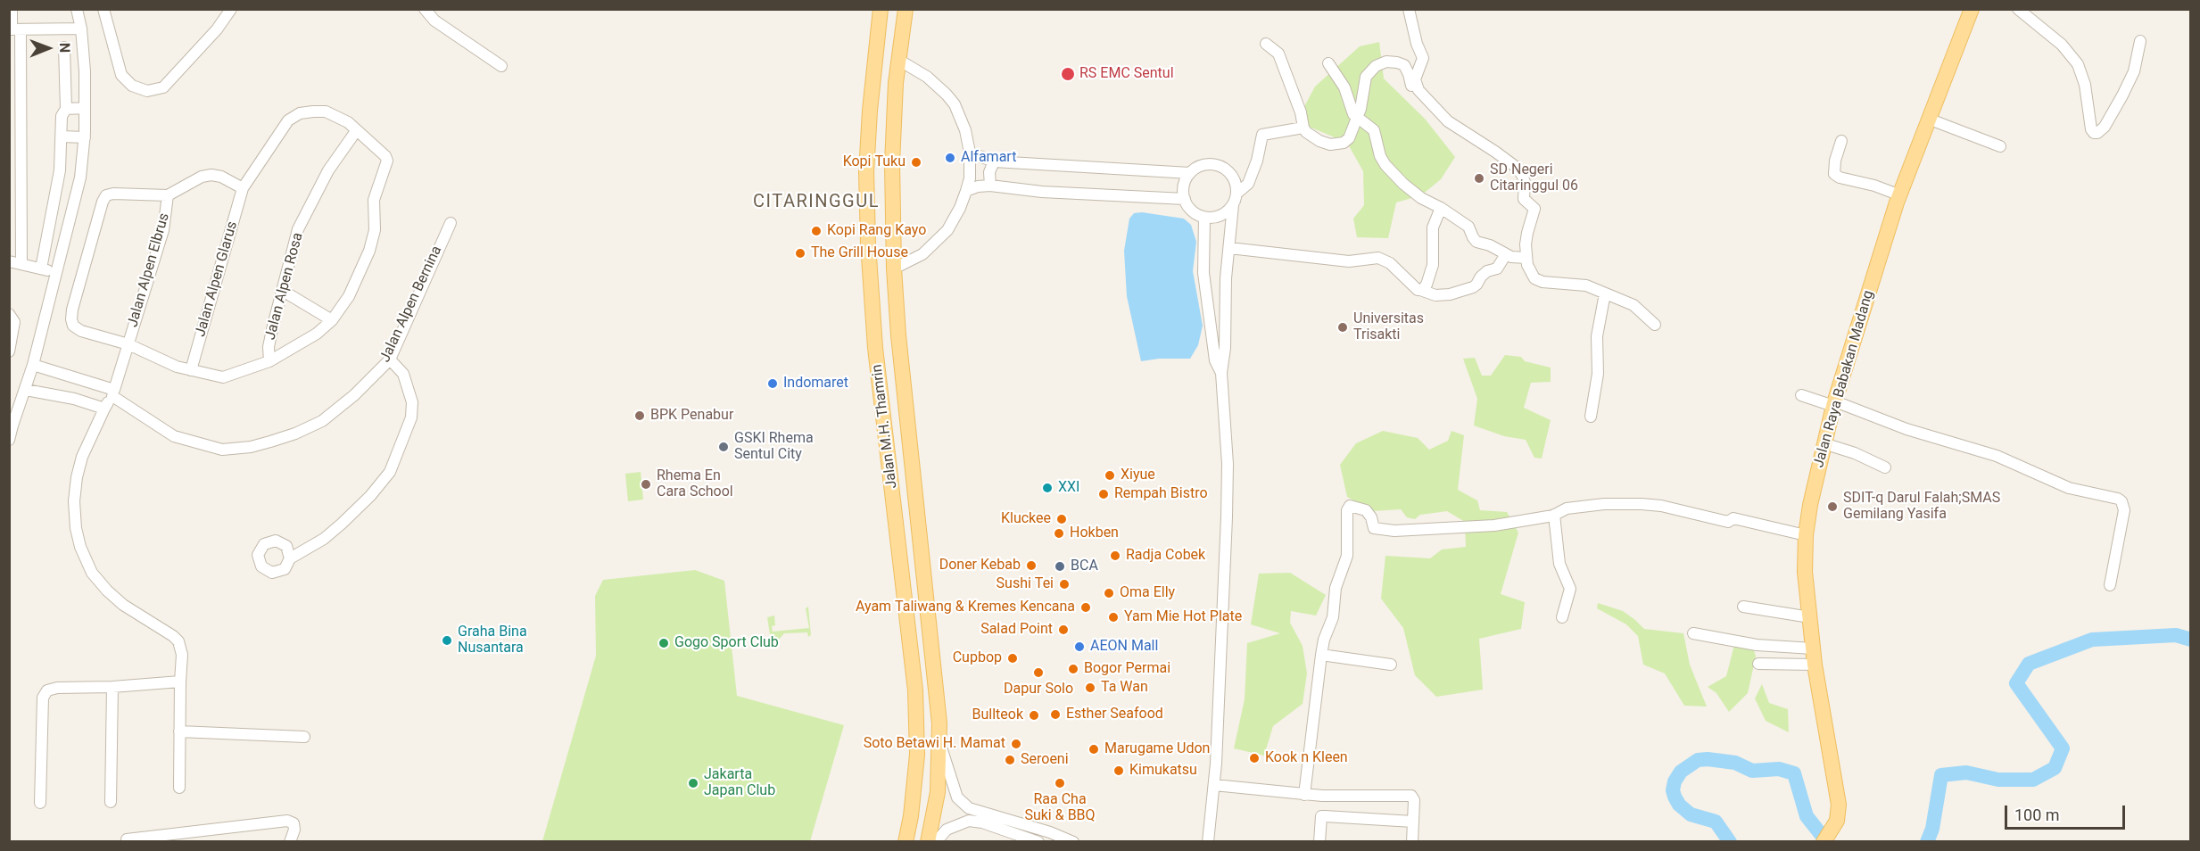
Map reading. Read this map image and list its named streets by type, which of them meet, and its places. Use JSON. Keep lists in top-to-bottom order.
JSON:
{
  "streets": {
    "main road": ["Jalan Raya Babakan Madang", "Jalan M.H. Thamrin"],
    "street": [
      "Jalan Alpen Elbrus",
      "Jalan Alpen Glarus",
      "Jalan Alpen Rosa",
      "Jalan Alpen Bernina"
    ]
  },
  "crossings": [
    ["Jalan Alpen Elbrus", "Jalan Alpen Bernina"],
    ["Jalan Alpen Glarus", "Jalan Alpen Rosa"]
  ],
  "districts": ["CITARINGGUL"],
  "places": [
    "RS EMC Sentul",
    "Alfamart",
    "Kopi Tuku",
    "SD Negeri Citaringgul 06",
    "Kopi Rang Kayo",
    "The Grill House",
    "Universitas Trisakti",
    "Indomaret",
    "BPK Penabur",
    "GSKI Rhema Sentul City",
    "Xiyue",
    "Rhema En Cara School",
    "XXI",
    "Rempah Bistro",
    "SDIT-q Darul Falah;SMAS Gemilang Yasifa",
    "Kluckee",
    "Hokben",
    "Radja Cobek",
    "Doner Kebab",
    "BCA",
    "Sushi Tei",
    "Oma Elly",
    "Ayam Taliwang & Kremes Kencana",
    "Yam Mie Hot Plate",
    "Salad Point",
    "Graha Bina Nusantara",
    "Gogo Sport Club",
    "AEON Mall",
    "Cupbop",
    "Bogor Permai",
    "Dapur Solo",
    "Ta Wan",
    "Esther Seafood",
    "Bullteok",
    "Soto Betawi H. Mamat",
    "Marugame Udon",
    "Kook n Kleen",
    "Seroeni",
    "Kimukatsu",
    "Jakarta Japan Club",
    "Raa Cha Suki & BBQ"
  ],
  "scale_bar": "100 m",
  "north": "right"
}
